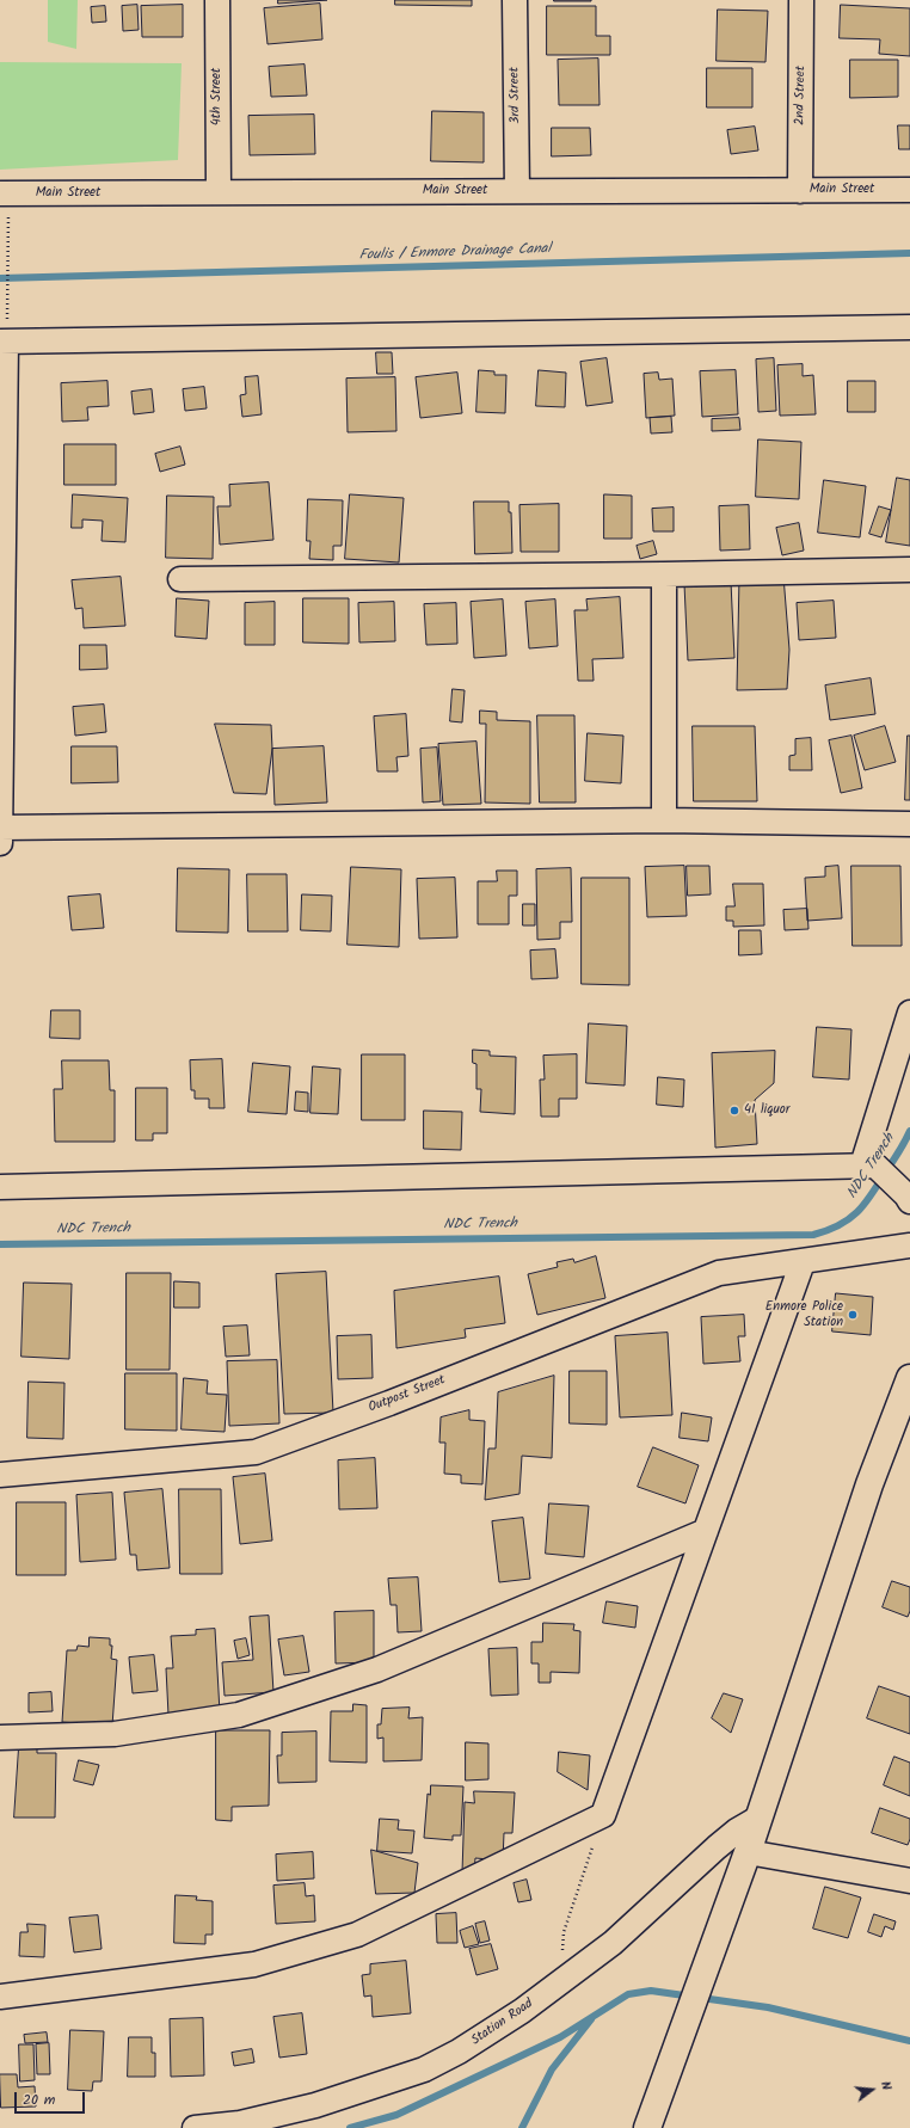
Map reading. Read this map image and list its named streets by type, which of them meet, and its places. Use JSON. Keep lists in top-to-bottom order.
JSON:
{
  "streets": {
    "street": [
      "3rd Street",
      "2nd Street",
      "4th Street",
      "Main Street",
      "Outpost Street",
      "Station Road"
    ]
  },
  "crossings": [
    ["3rd Street", "Main Street"],
    ["2nd Street", "Main Street"],
    ["4th Street", "Main Street"]
  ],
  "water": ["Foulis / Enmore Drainage Canal", "NDC Trench"],
  "places": ["41 liquor", "Enmore Police Station"],
  "scale_bar": "20 m",
  "north": "right"
}
